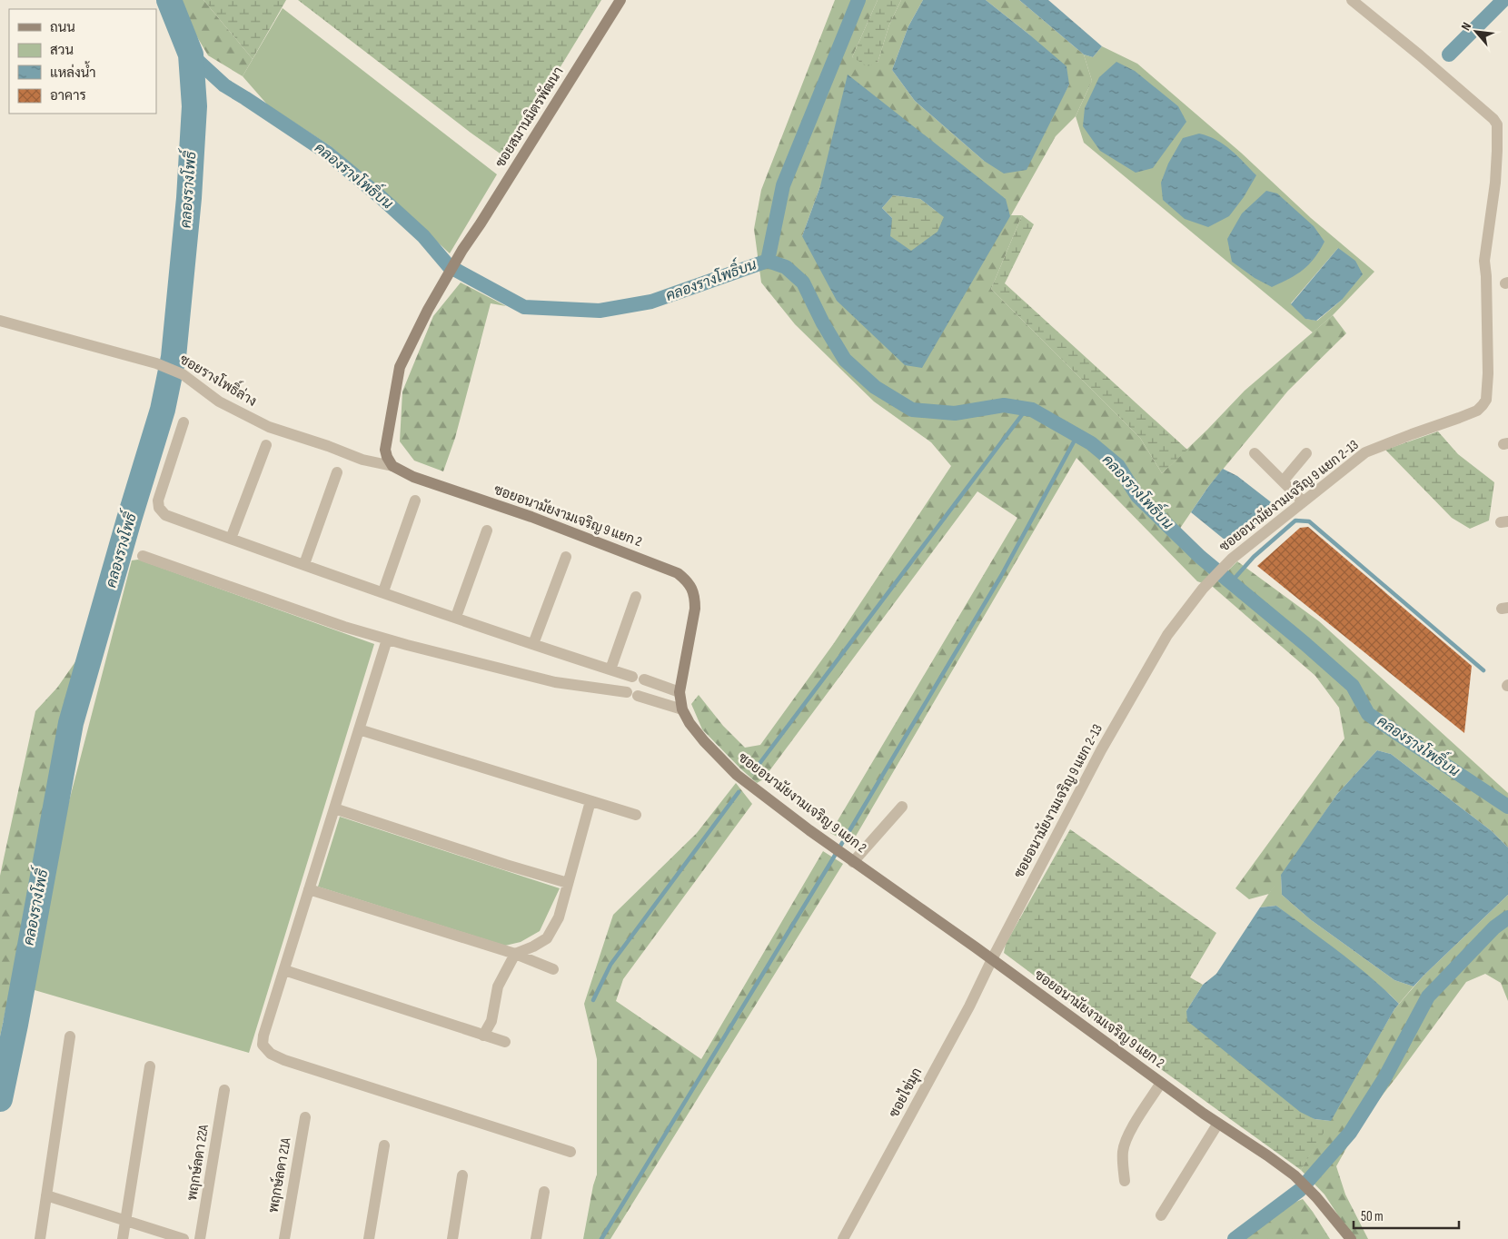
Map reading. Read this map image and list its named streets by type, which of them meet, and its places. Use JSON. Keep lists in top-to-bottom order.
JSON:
{
  "streets": {
    "street": [
      "ซอยสมานมิตรพัฒนา",
      "ซอยรางโพธิ์ล่าง",
      "ซอยอนามัยงามเจริญ 9 แยก 2-13",
      "ซอยอนามัยงามเจริญ 9 แยก 2",
      "ซอยไข่มุก",
      "พฤกษ์ลดา 22A",
      "พฤกษ์ลดา 21A"
    ]
  },
  "crossings": [
    ["ซอยสมานมิตรพัฒนา", "ซอยรางโพธิ์ล่าง"],
    ["ซอยสมานมิตรพัฒนา", "ซอยอนามัยงามเจริญ 9 แยก 2"],
    ["ซอยรางโพธิ์ล่าง", "ซอยอนามัยงามเจริญ 9 แยก 2"],
    ["ซอยอนามัยงามเจริญ 9 แยก 2-13", "ซอยอนามัยงามเจริญ 9 แยก 2"],
    ["ซอยอนามัยงามเจริญ 9 แยก 2-13", "ซอยไข่มุก"],
    ["ซอยอนามัยงามเจริญ 9 แยก 2", "ซอยไข่มุก"]
  ],
  "water": ["คลองรางโพธิ์บน", "คลองรางโพธิ์"],
  "legend": [
    "ถนน",
    "สวน",
    "แหล่งน้ำ",
    "อาคาร"
  ],
  "scale_bar": "50 m",
  "north": "top left"
}
